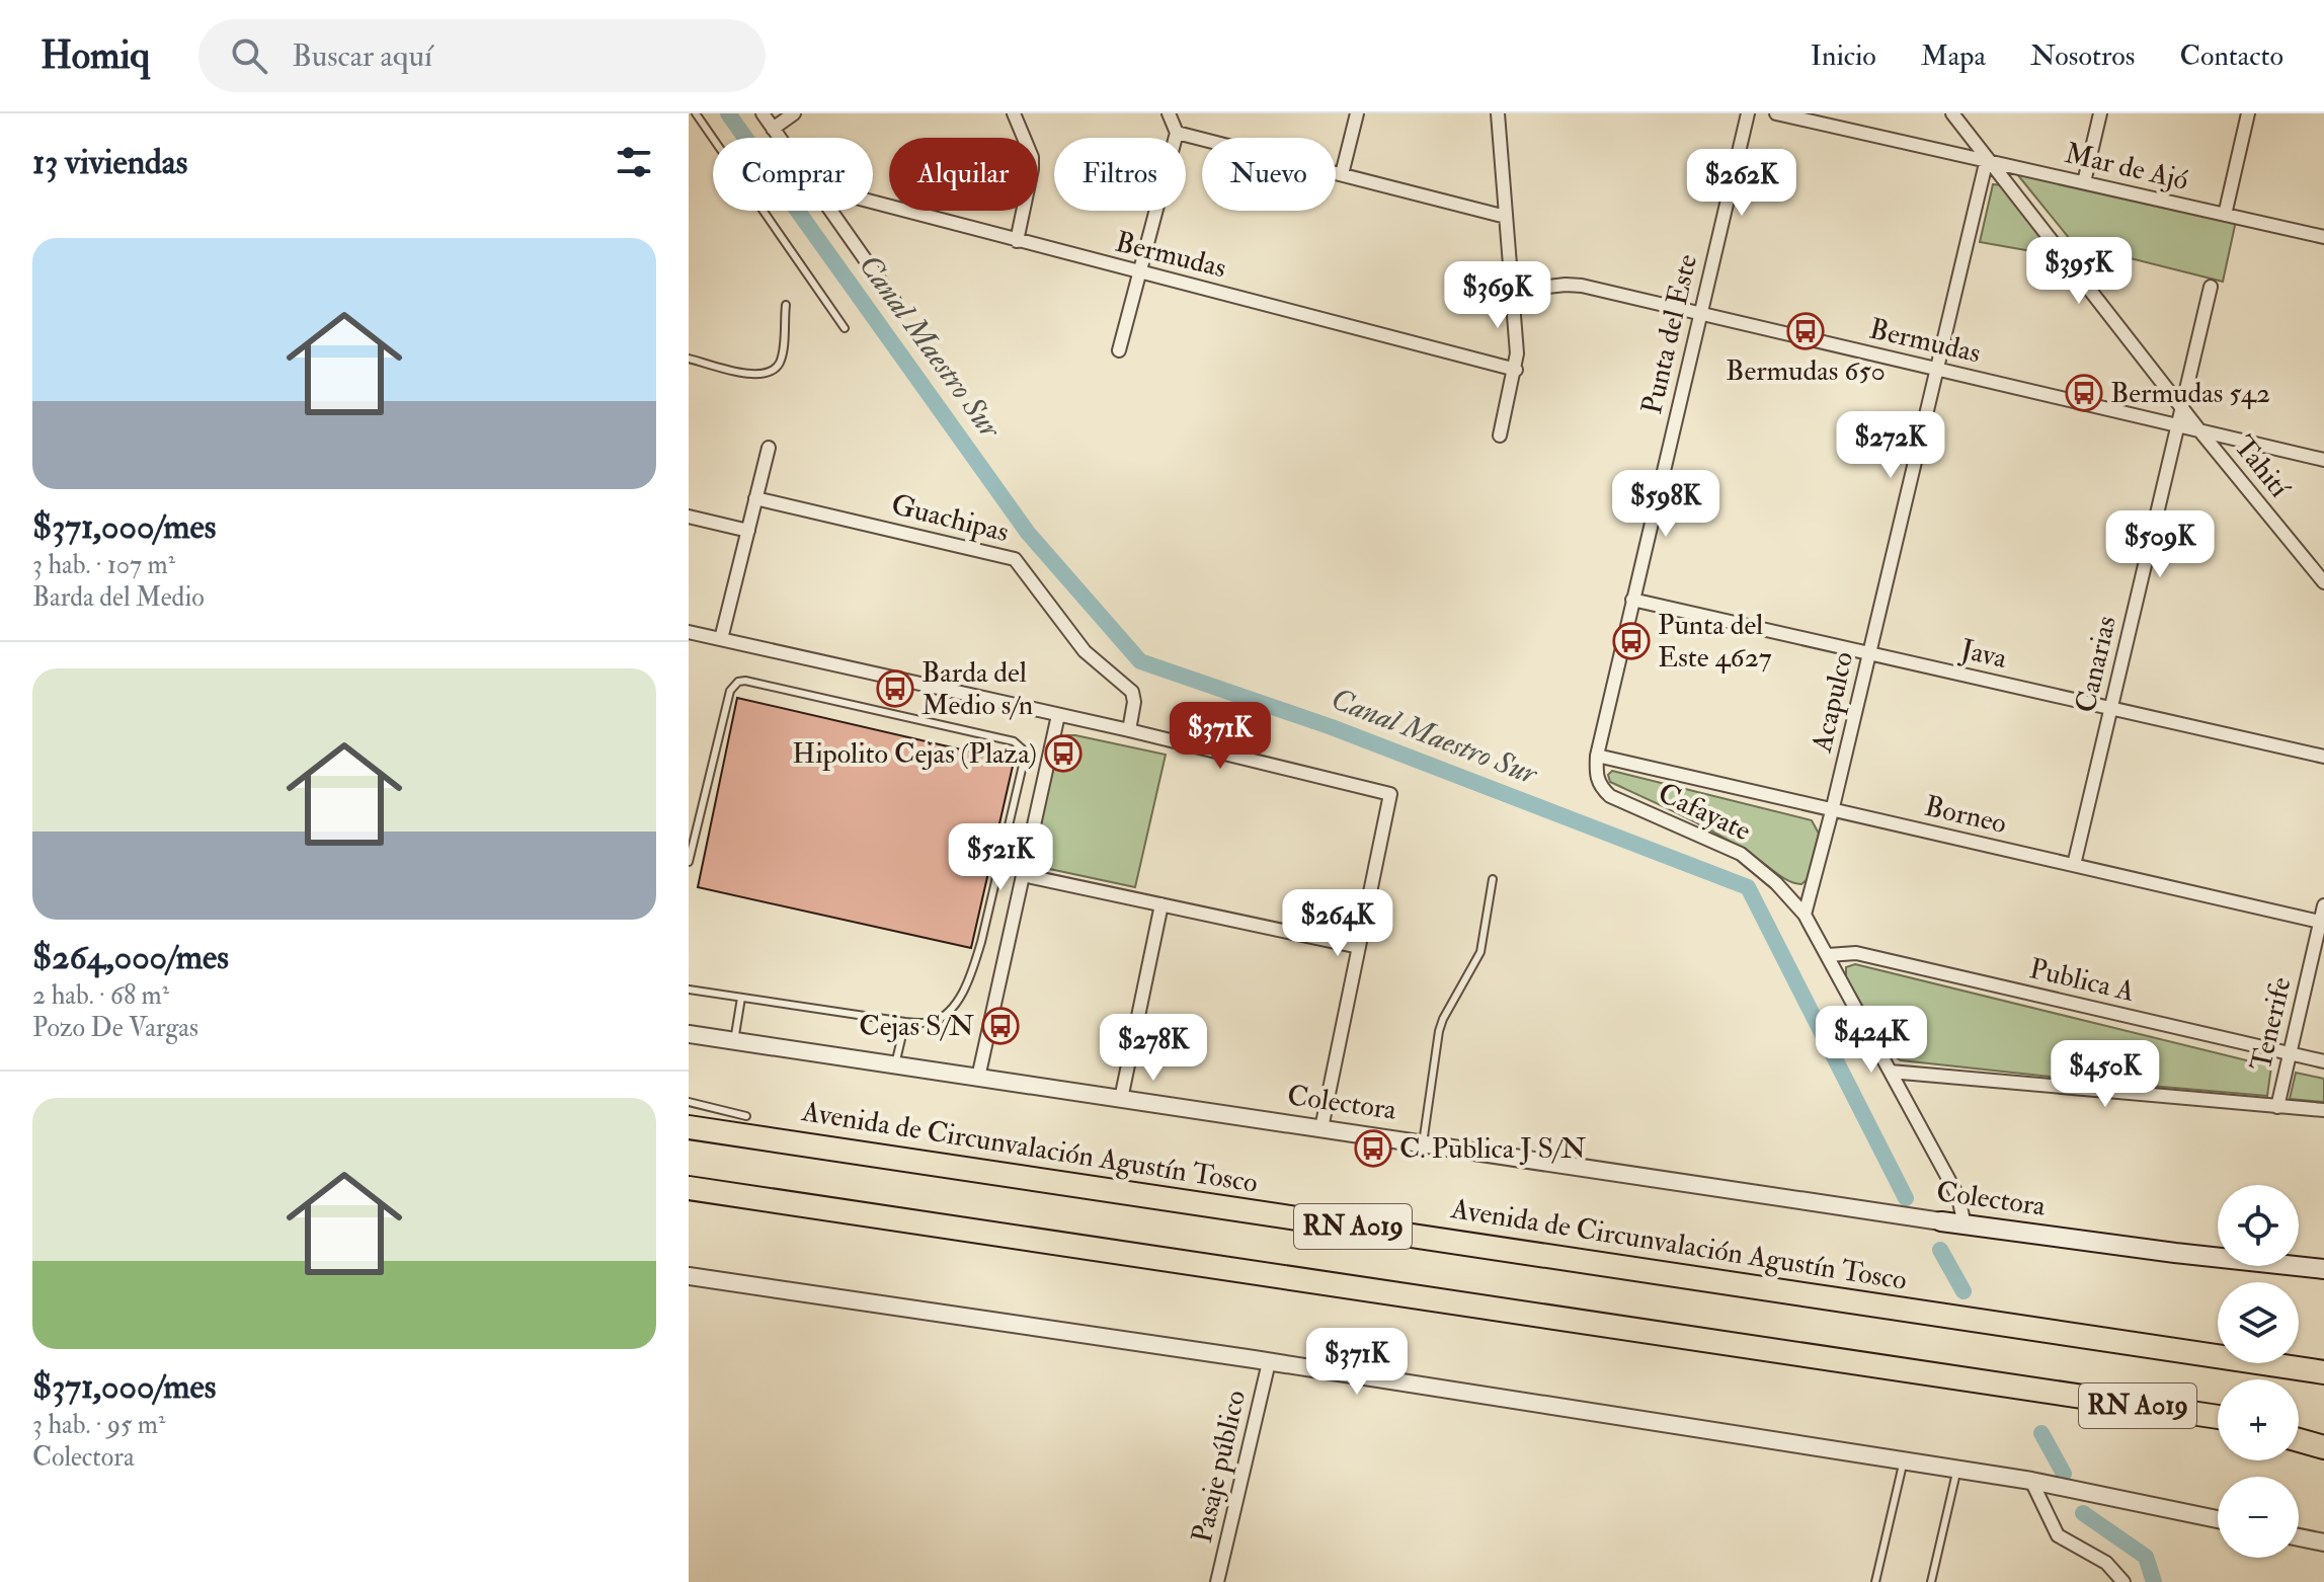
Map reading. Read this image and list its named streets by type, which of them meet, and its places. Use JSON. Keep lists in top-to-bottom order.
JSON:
{
  "streets": {
    "highway": ["Avenida de Circunvalación Agustín Tosco", "RN A019"],
    "main road": ["Colectora"],
    "street": [
      "Mar de Ajó",
      "Bermudas",
      "Punta del Este",
      "Tahití",
      "Guachipas",
      "Java",
      "Canarias",
      "Acapulco",
      "Cafayate",
      "Borneo",
      "Publica A",
      "Tenerife",
      "Pasaje público"
    ]
  },
  "crossings": [
    ["Mar de Ajó", "Tahití"],
    ["Mar de Ajó", "Acapulco"],
    ["Bermudas", "Punta del Este"],
    ["Bermudas", "Tahití"],
    ["Bermudas", "Canarias"],
    ["Bermudas", "Acapulco"],
    ["Punta del Este", "Java"],
    ["Punta del Este", "Cafayate"],
    ["Punta del Este", "Borneo"],
    ["Tahití", "Canarias"],
    ["Tahití", "Acapulco"],
    ["Java", "Canarias"],
    ["Java", "Acapulco"],
    ["Canarias", "Borneo"],
    ["Acapulco", "Cafayate"],
    ["Acapulco", "Borneo"],
    ["Cafayate", "Borneo"],
    ["Borneo", "Tenerife"],
    ["Publica A", "Tenerife"]
  ],
  "water": ["Canal Maestro Sur"],
  "places": {
    "bus stop": [
      "Bermudas 650",
      "Bermudas 542",
      "Punta del Este 4627",
      "Barda del Medio s/n",
      "Hipolito Cejas (Plaza)",
      "Cejas S/N",
      "C. Publica J S/N"
    ]
  },
  "page": {
    "header": "Homiq",
    "search": "Buscar aquí",
    "nav": [
      "Inicio",
      "Mapa",
      "Nosotros",
      "Contacto"
    ],
    "heading": "13 viviendas",
    "chip": [
      "Comprar",
      "Alquilar",
      "Filtros",
      "Nuevo"
    ],
    "price": [
      "$262K",
      "$395K",
      "$369K",
      "$272K",
      "$598K",
      "$509K",
      "$371K",
      "$521K",
      "$264K",
      "$424K",
      "$278K",
      "$450K",
      "$371K"
    ],
    "list": [
      {
        "name": "$371,000/mes",
        "note": "3 hab. · 107 m² · Barda del Medio"
      },
      {
        "name": "$264,000/mes",
        "note": "2 hab. · 68 m² · Pozo De Vargas"
      },
      {
        "name": "$371,000/mes",
        "note": "3 hab. · 95 m² · Colectora"
      }
    ],
    "map_buttons": ["+", "−"]
  }
}
